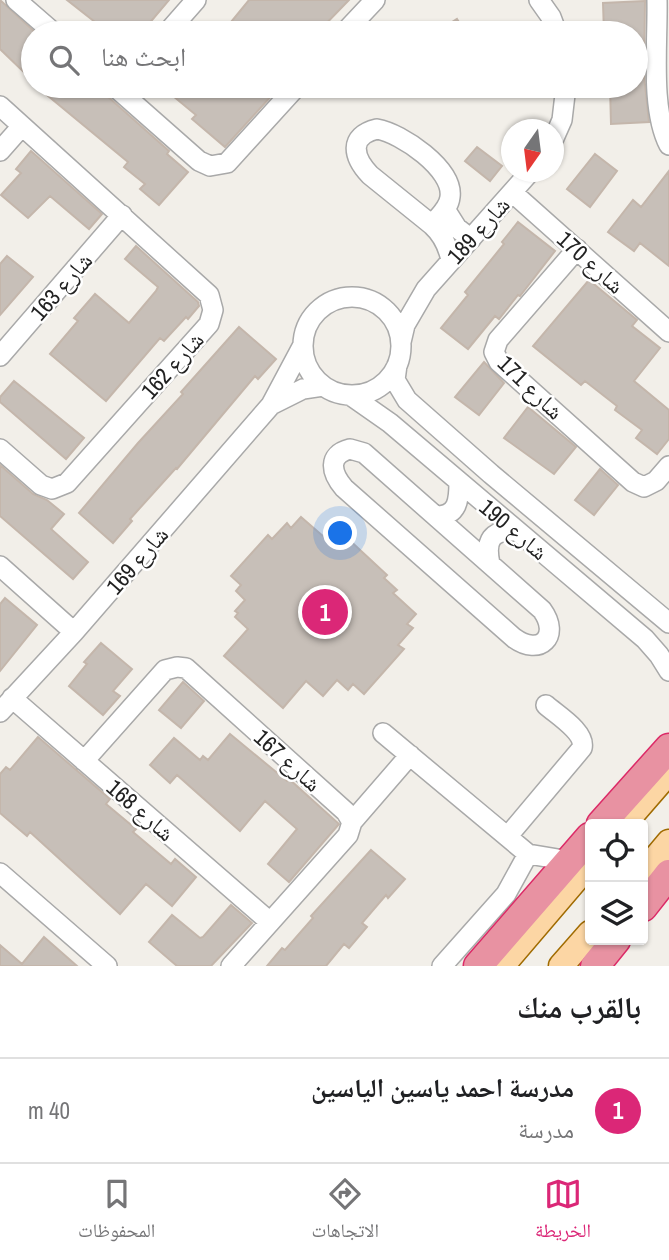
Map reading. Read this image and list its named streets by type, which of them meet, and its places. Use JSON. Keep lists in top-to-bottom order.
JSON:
{
  "streets": {
    "street": [
      "شارع 189",
      "شارع 170",
      "شارع 163",
      "شارع 162",
      "شارع 171",
      "شارع 190",
      "شارع 169",
      "شارع 167",
      "شارع 168"
    ]
  },
  "crossings": [
    ["شارع 189", "شارع 170"],
    ["شارع 189", "شارع 190"],
    ["شارع 189", "شارع 169"],
    ["شارع 170", "شارع 171"],
    ["شارع 163", "شارع 162"],
    ["شارع 190", "شارع 169"],
    ["شارع 169", "شارع 168"],
    ["شارع 167", "شارع 168"]
  ],
  "north": "bottom",
  "page": {
    "search": "ابحث هنا",
    "pins": "1",
    "heading": "بالقرب منك",
    "list": [
      {
        "mark": "1",
        "name": "مدرسة احمد ياسين الياسين",
        "note": "مدرسة",
        "value": "40 m"
      }
    ],
    "nav": ["الخريطة", "الاتجاهات", "المحفوظات"]
  }
}
